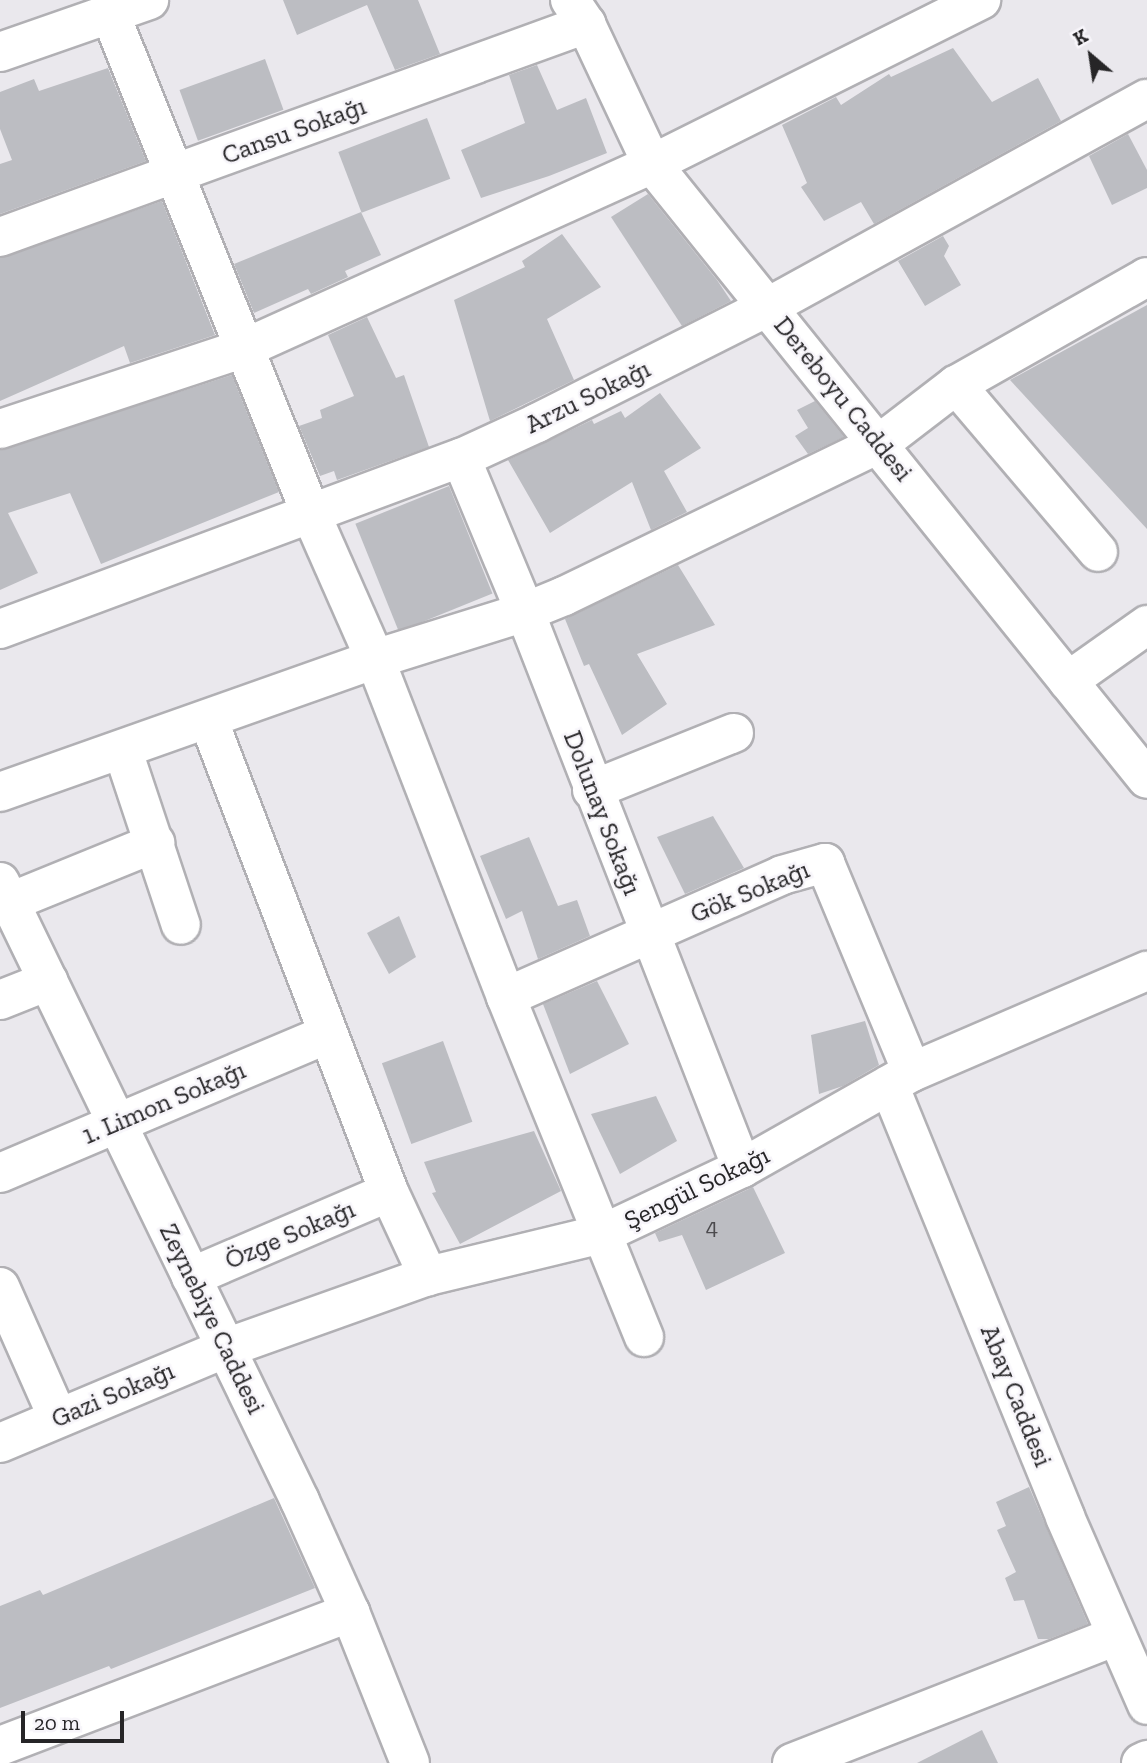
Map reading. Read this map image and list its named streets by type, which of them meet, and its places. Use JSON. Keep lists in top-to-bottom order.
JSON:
{
  "streets": {
    "street": [
      "Cansu Sokağı",
      "Arzu Sokağı",
      "Dereboyu Caddesi",
      "Dolunay Sokağı",
      "Gök Sokağı",
      "1. Limon Sokağı",
      "Şengül Sokağı",
      "Özge Sokağı",
      "Zeynebiye Caddesi",
      "Gazi Sokağı",
      "Abay Caddesi"
    ]
  },
  "crossings": [
    ["Cansu Sokağı", "Dereboyu Caddesi"],
    ["Arzu Sokağı", "Dereboyu Caddesi"],
    ["Arzu Sokağı", "Dolunay Sokağı"],
    ["Dolunay Sokağı", "Gök Sokağı"],
    ["Dolunay Sokağı", "Şengül Sokağı"],
    ["Gök Sokağı", "Şengül Sokağı"],
    ["Gök Sokağı", "Abay Caddesi"],
    ["1. Limon Sokağı", "Zeynebiye Caddesi"],
    ["Şengül Sokağı", "Zeynebiye Caddesi"],
    ["Şengül Sokağı", "Gazi Sokağı"],
    ["Şengül Sokağı", "Abay Caddesi"],
    ["Özge Sokağı", "Zeynebiye Caddesi"],
    ["Zeynebiye Caddesi", "Gazi Sokağı"]
  ],
  "house_numbers": ["4"],
  "scale_bar": "20 m",
  "north": "top left"
}
